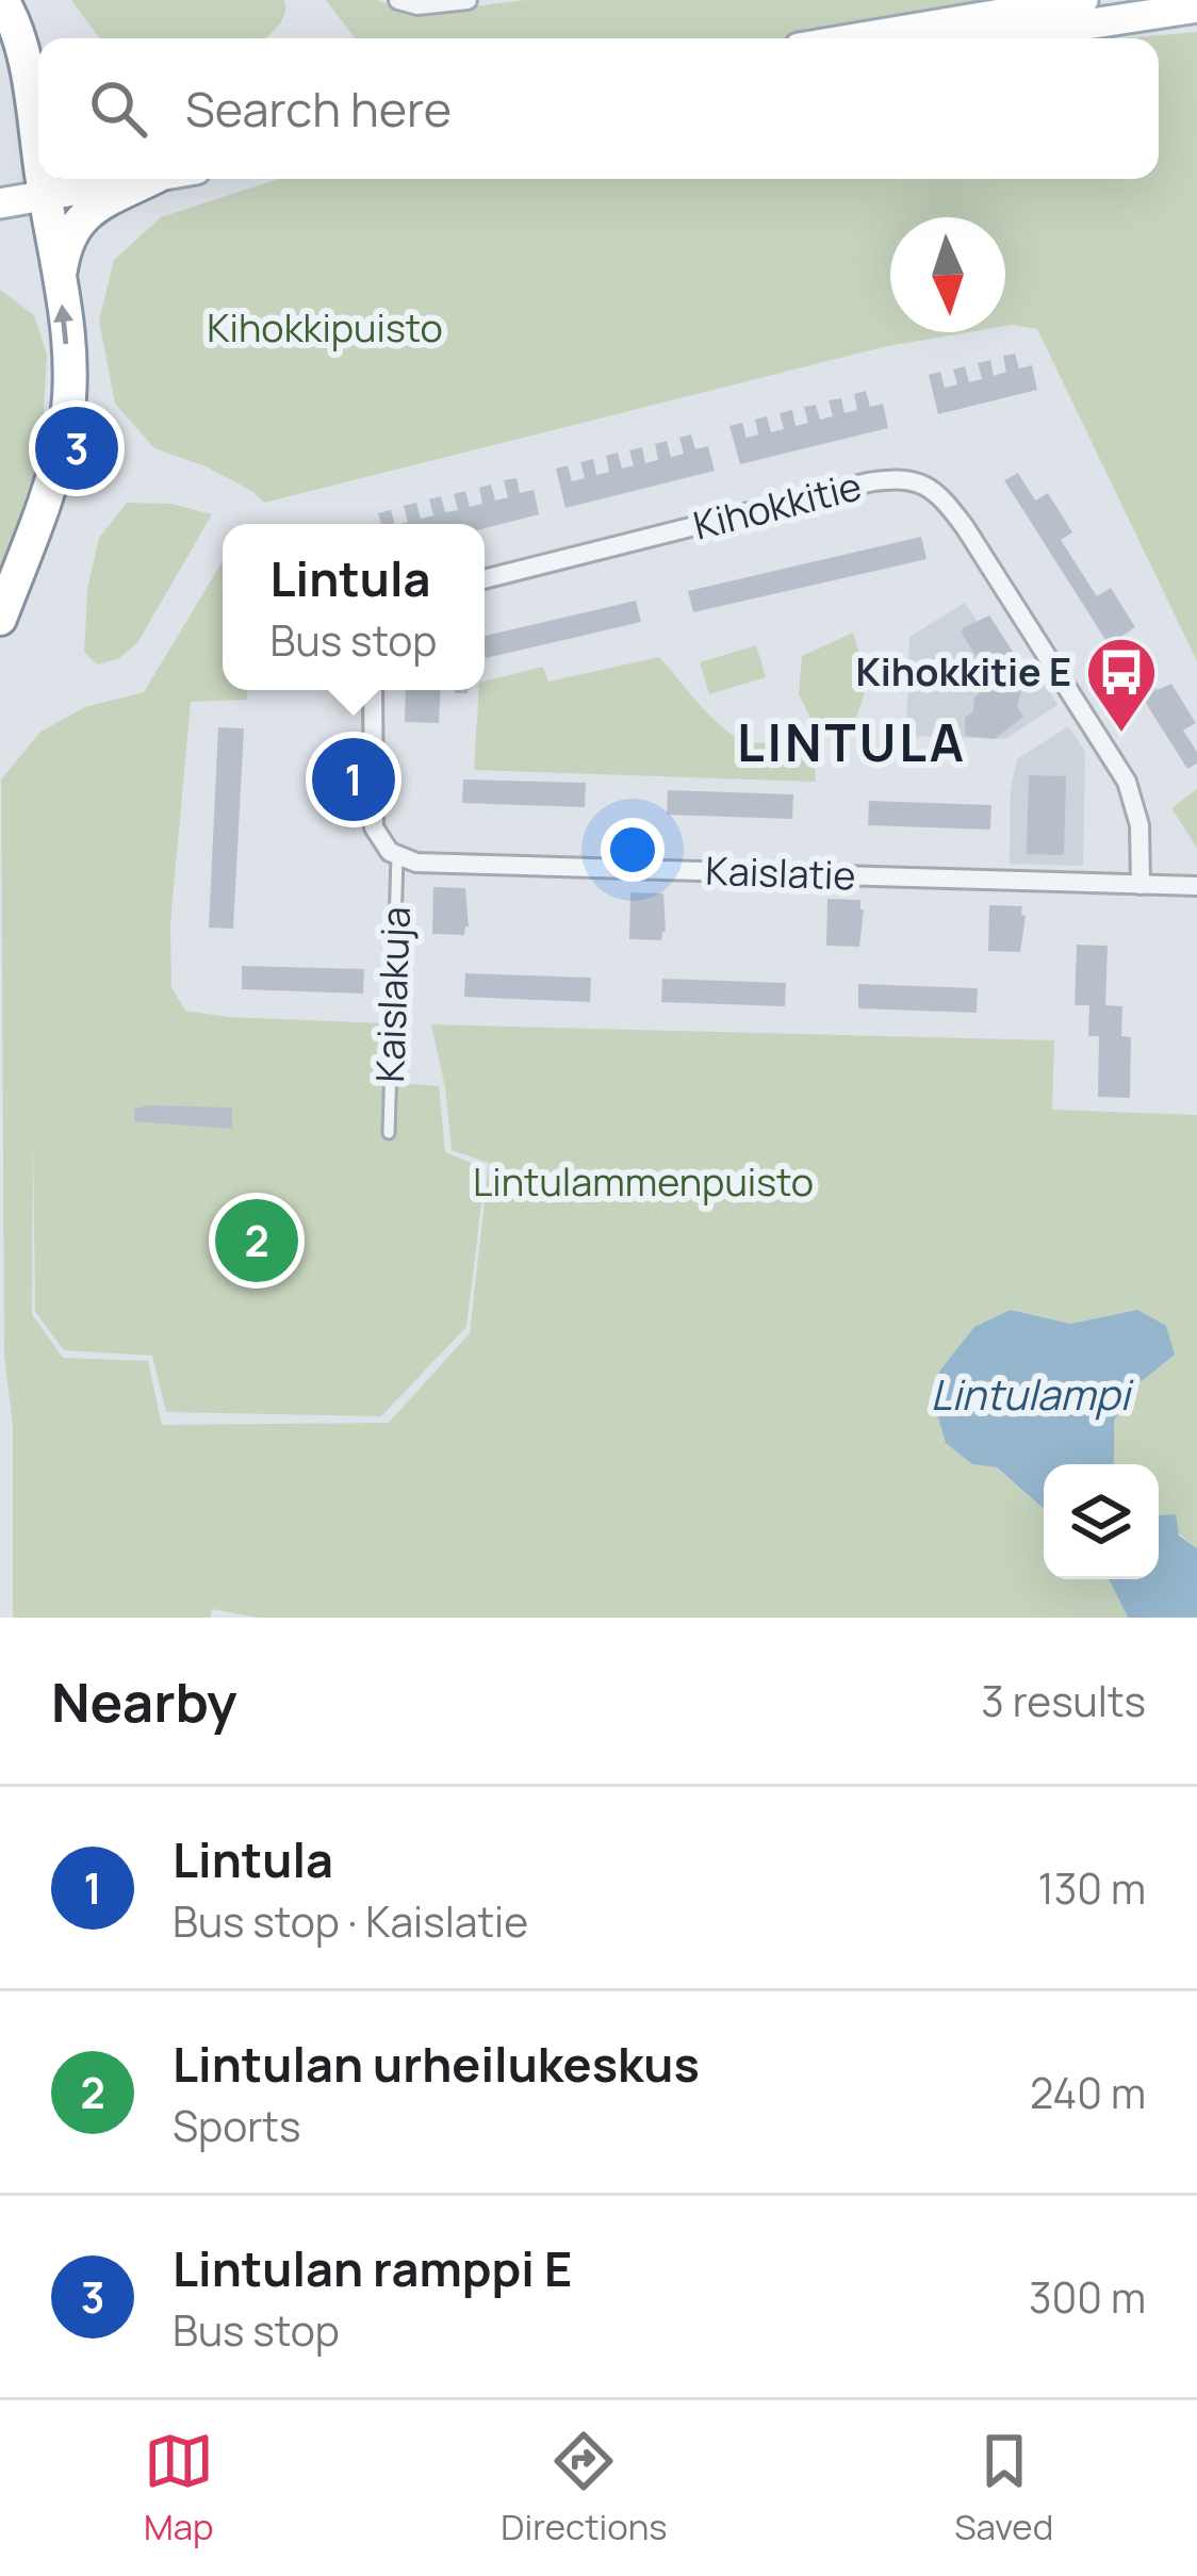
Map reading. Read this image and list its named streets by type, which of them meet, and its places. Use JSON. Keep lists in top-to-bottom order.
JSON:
{
  "streets": {
    "street": ["Kihokkitie", "Kaislatie"],
    "lane": ["Kaislakuja"]
  },
  "crossings": [
    ["Kihokkitie", "Kaislatie"],
    ["Kaislatie", "Kaislakuja"]
  ],
  "districts": ["LINTULA"],
  "water": ["Lintulampi"],
  "parks": ["Kihokkipuisto", "Lintulammenpuisto"],
  "places": {
    "bus stop": ["Kihokkitie E"]
  },
  "north": "bottom",
  "page": {
    "search": "Search here",
    "pins": ["3", "1", "2"],
    "popup": ["Lintula", "Bus stop"],
    "heading": ["Nearby", "3 results"],
    "list": [
      {
        "mark": "1",
        "name": "Lintula",
        "note": "Bus stop · Kaislatie",
        "value": "130 m"
      },
      {
        "mark": "2",
        "name": "Lintulan urheilukeskus",
        "note": "Sports",
        "value": "240 m"
      },
      {
        "mark": "3",
        "name": "Lintulan ramppi E",
        "note": "Bus stop",
        "value": "300 m"
      }
    ],
    "nav": ["Map", "Directions", "Saved"]
  }
}
